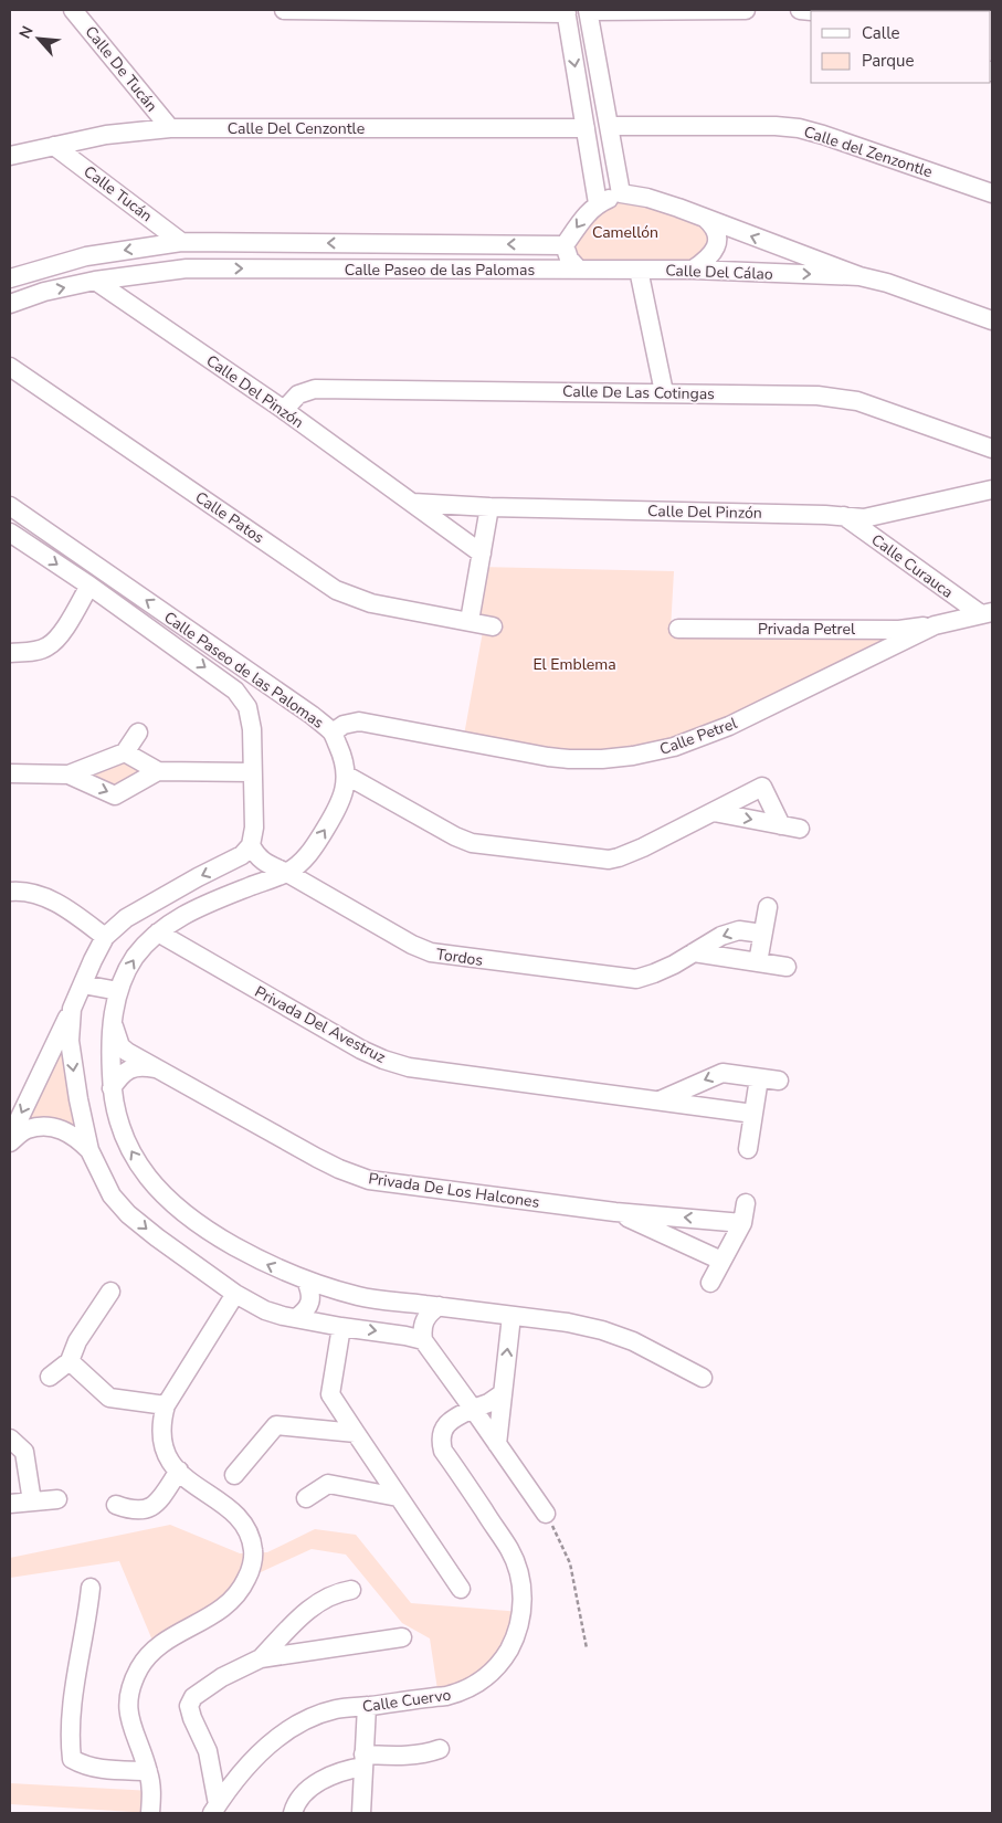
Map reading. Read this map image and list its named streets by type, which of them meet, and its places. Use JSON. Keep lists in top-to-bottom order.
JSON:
{
  "streets": {
    "street": [
      "Calle De Tucán",
      "Calle Del Cenzontle",
      "Calle del Zenzontle",
      "Calle Tucán",
      "Calle Paseo de las Palomas",
      "Calle Del Cálao",
      "Calle Del Pinzón",
      "Calle De Las Cotingas",
      "Calle Patos",
      "Calle Curauca",
      "Privada Petrel",
      "Calle Petrel",
      "Tordos",
      "Privada Del Avestruz",
      "Privada De Los Halcones",
      "Calle Cuervo"
    ]
  },
  "crossings": [
    ["Calle De Tucán", "Calle Del Cenzontle"],
    ["Calle Del Cenzontle", "Calle Tucán"],
    ["Calle Tucán", "Calle Paseo de las Palomas"],
    ["Calle Paseo de las Palomas", "Calle Del Cálao"],
    ["Calle Paseo de las Palomas", "Calle Del Pinzón"],
    ["Calle Paseo de las Palomas", "Calle Petrel"],
    ["Calle Paseo de las Palomas", "Tordos"],
    ["Calle Paseo de las Palomas", "Privada Del Avestruz"],
    ["Calle Paseo de las Palomas", "Privada De Los Halcones"],
    ["Calle Del Pinzón", "Calle De Las Cotingas"],
    ["Calle Del Pinzón", "Calle Curauca"],
    ["Calle Curauca", "Calle Petrel"],
    ["Privada Petrel", "Calle Petrel"]
  ],
  "parks": ["Camellón", "El Emblema"],
  "legend": ["Calle", "Parque"],
  "north": "top left"
}
